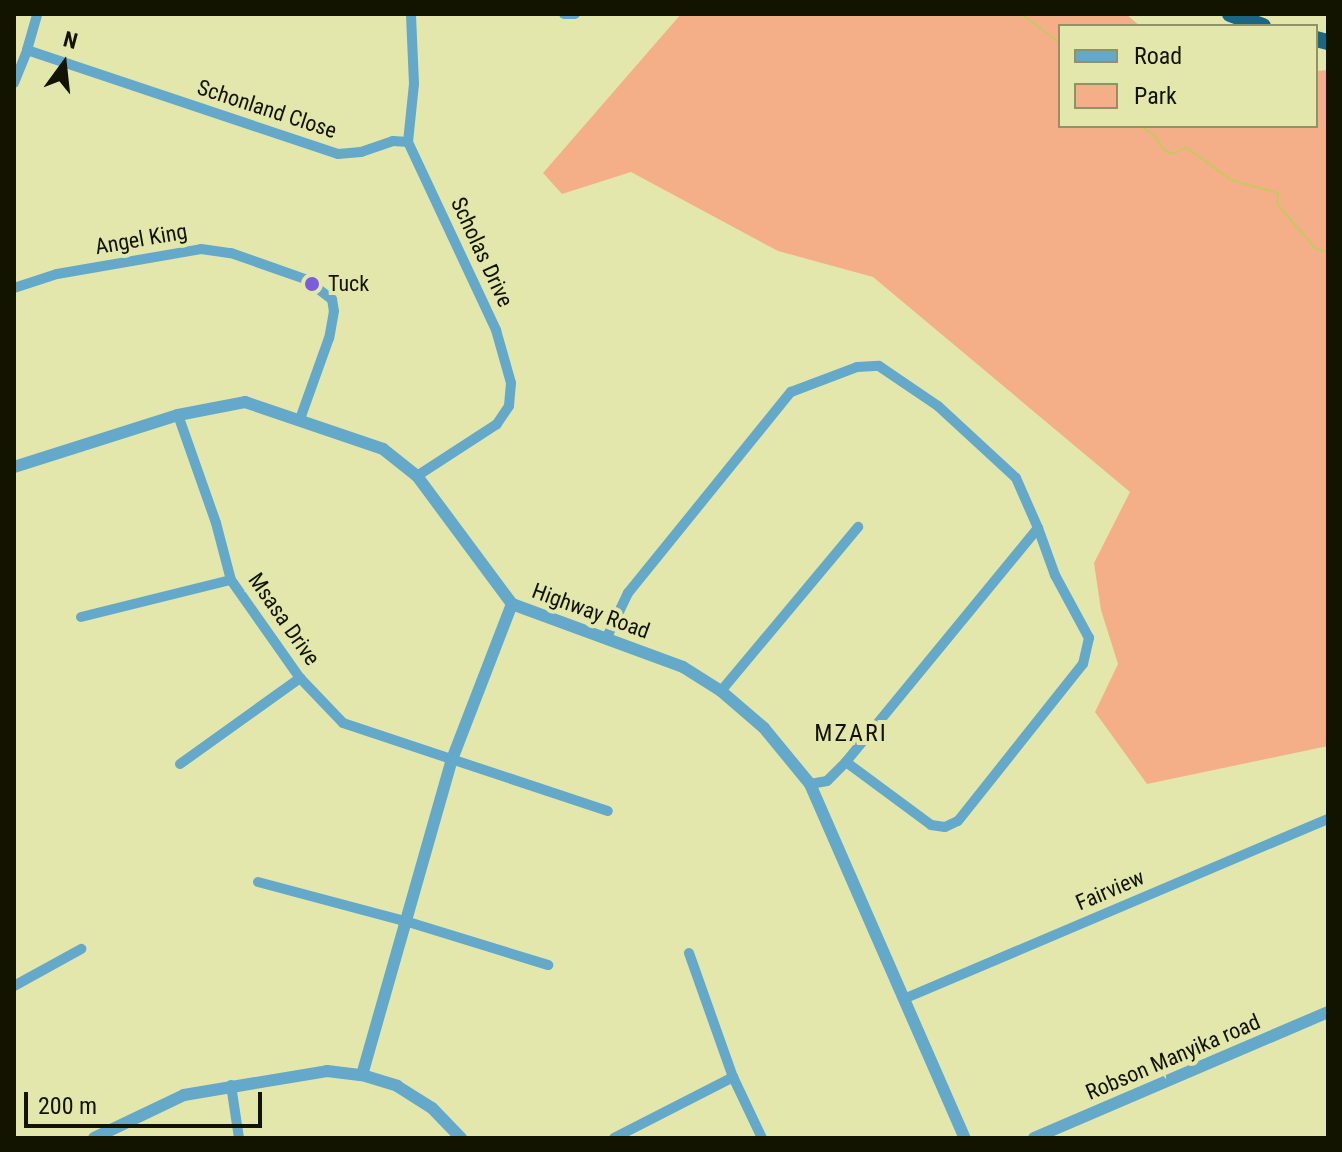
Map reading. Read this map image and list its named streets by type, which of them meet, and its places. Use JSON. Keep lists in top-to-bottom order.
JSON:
{
  "streets": {
    "street": [
      "Schonland Close",
      "Angel King",
      "Scholas Drive",
      "Highway Road",
      "Msasa Drive",
      "Fairview",
      "Robson Manyika road"
    ]
  },
  "crossings": [
    ["Schonland Close", "Scholas Drive"],
    ["Angel King", "Highway Road"],
    ["Scholas Drive", "Highway Road"],
    ["Highway Road", "Msasa Drive"],
    ["Highway Road", "Fairview"]
  ],
  "districts": ["MZARI"],
  "places": ["Tuck"],
  "legend": ["Road", "Park"],
  "scale_bar": "200 m",
  "north": "top"
}
